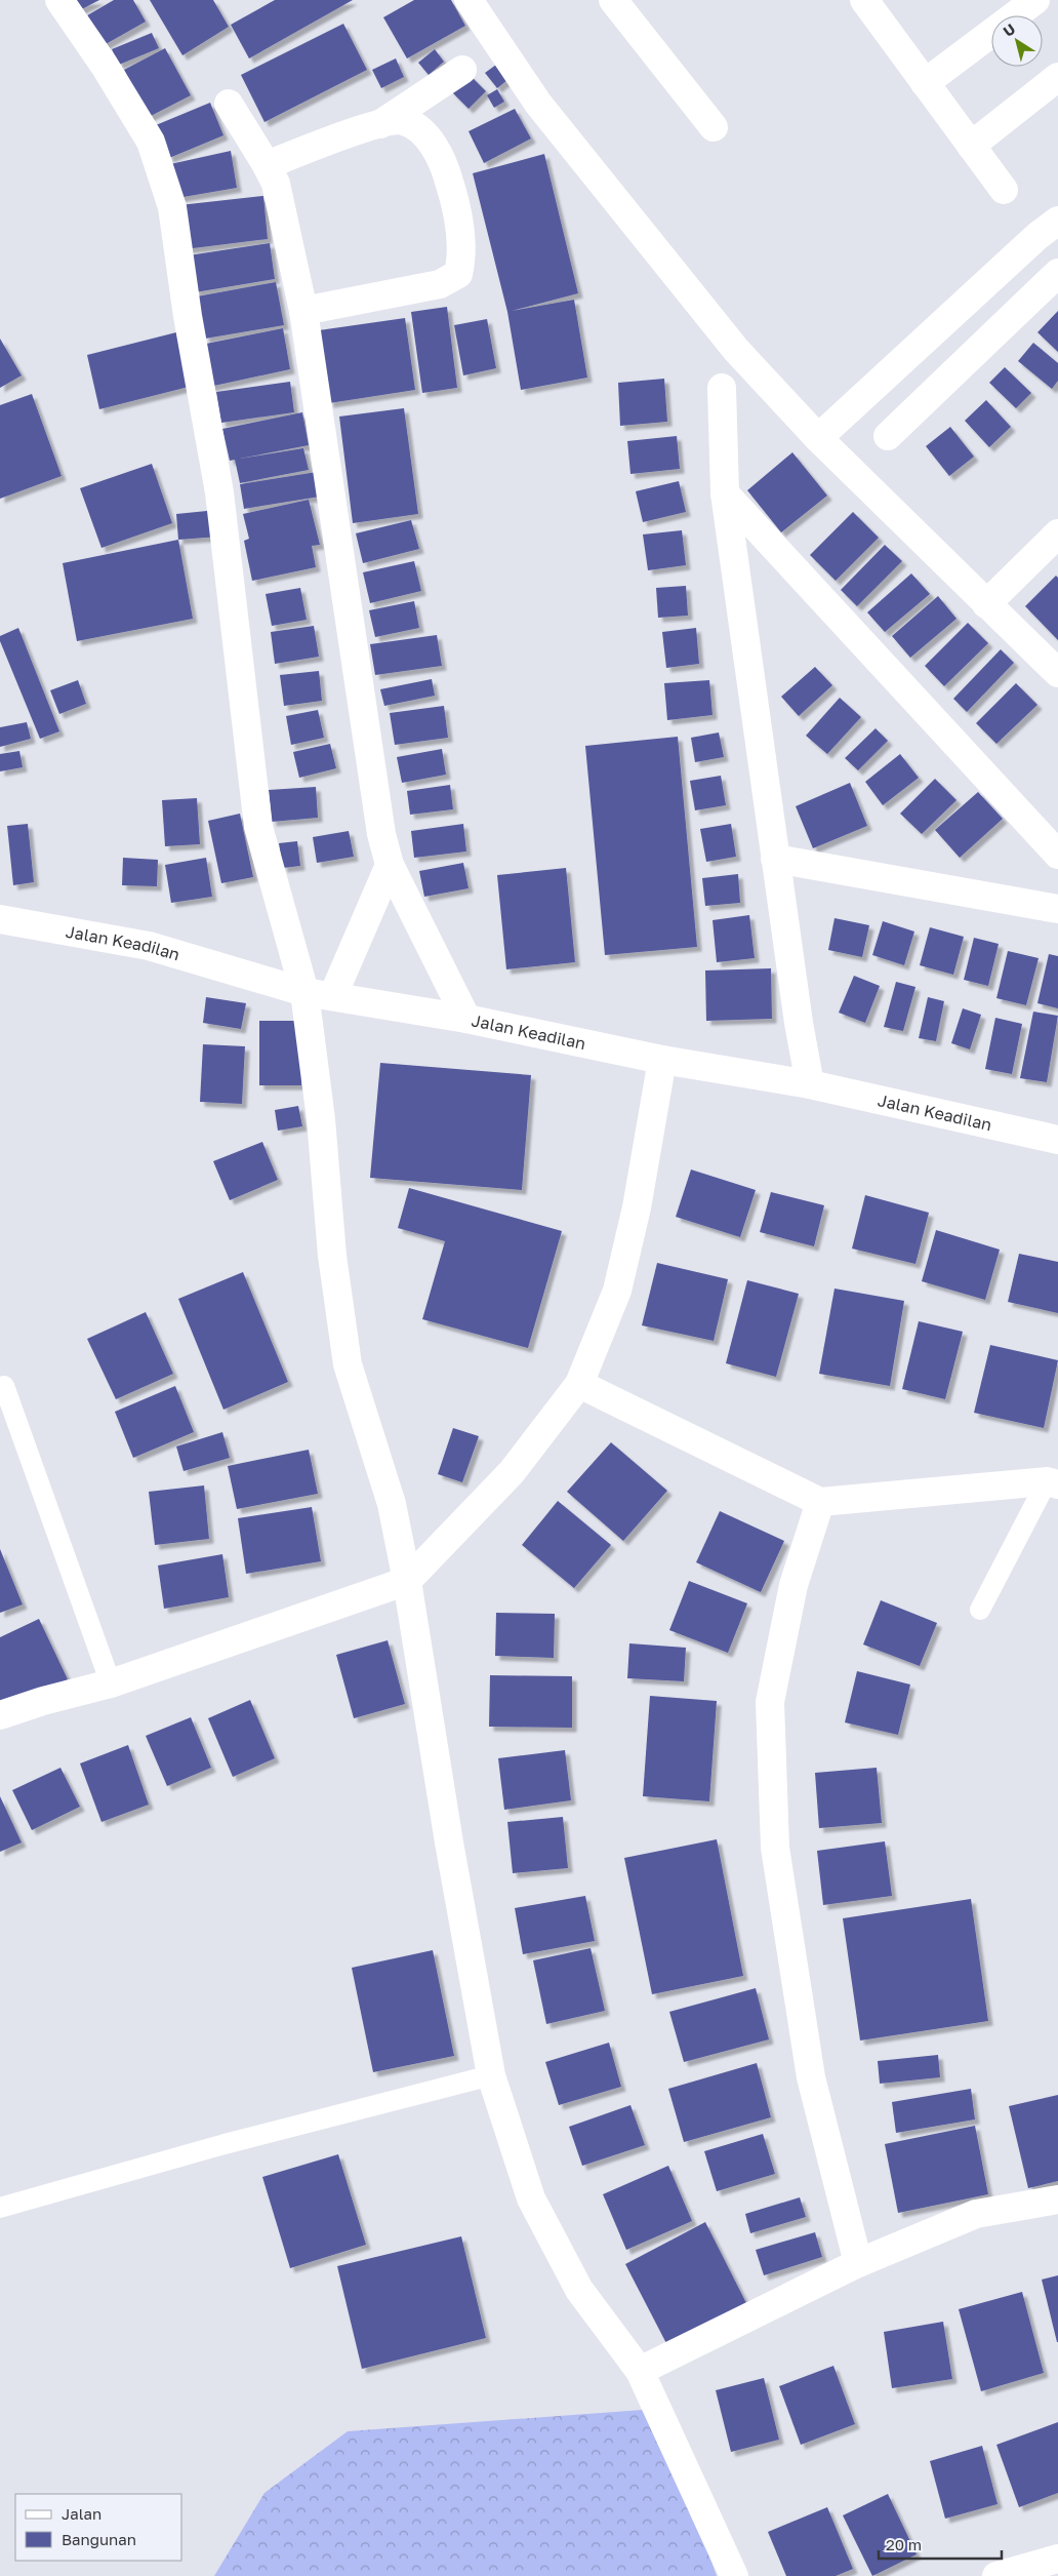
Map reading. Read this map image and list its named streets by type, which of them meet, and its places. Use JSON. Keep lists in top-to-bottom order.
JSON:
{
  "streets": {
    "street": ["Jalan Keadilan"]
  },
  "legend": ["Jalan", "Bangunan"],
  "scale_bar": "20 m",
  "north": "top left"
}
